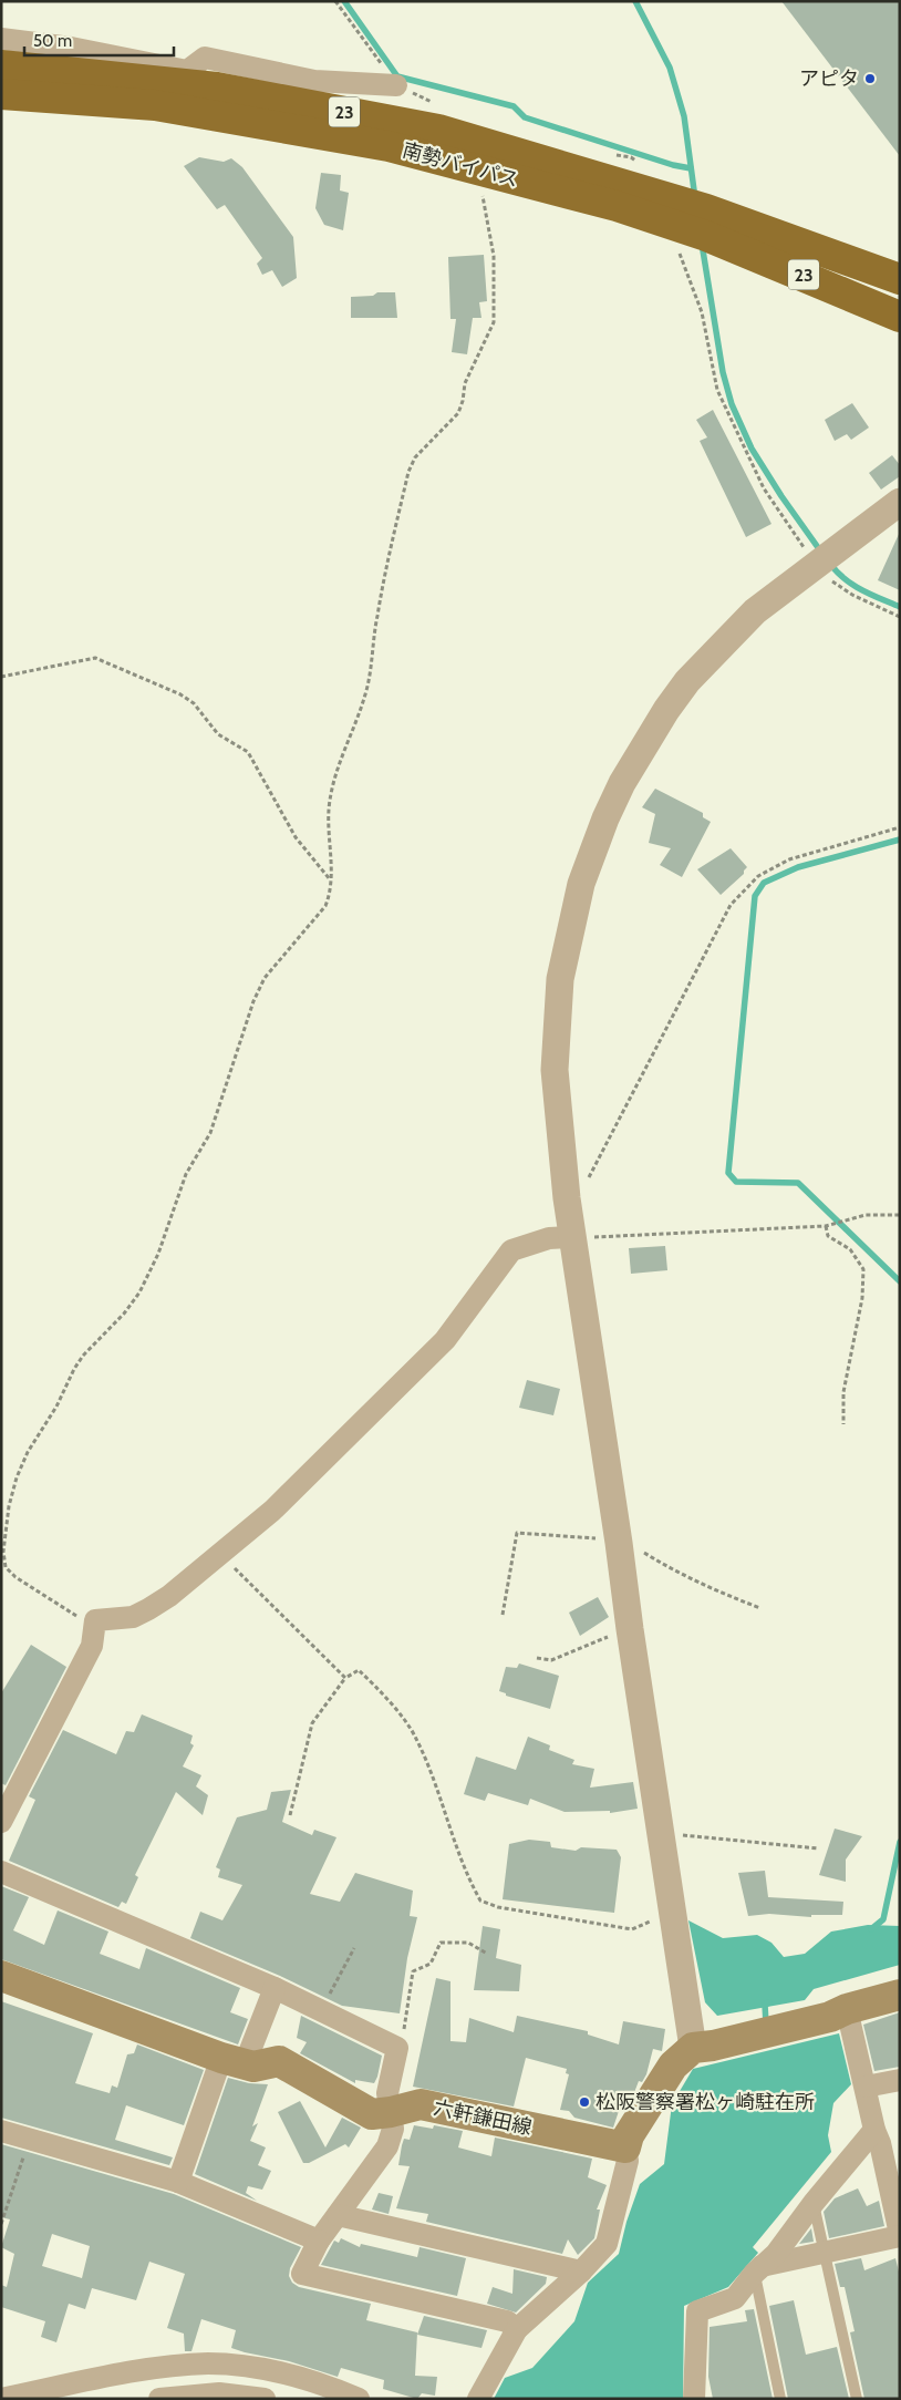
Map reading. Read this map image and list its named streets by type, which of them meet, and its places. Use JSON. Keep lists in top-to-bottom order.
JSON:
{
  "streets": {
    "highway": ["23", "南勢バイパス"],
    "main road": ["六軒鎌田線"]
  },
  "places": ["アピタ", "松阪警察署松ヶ崎駐在所"],
  "scale_bar": "50 m"
}
